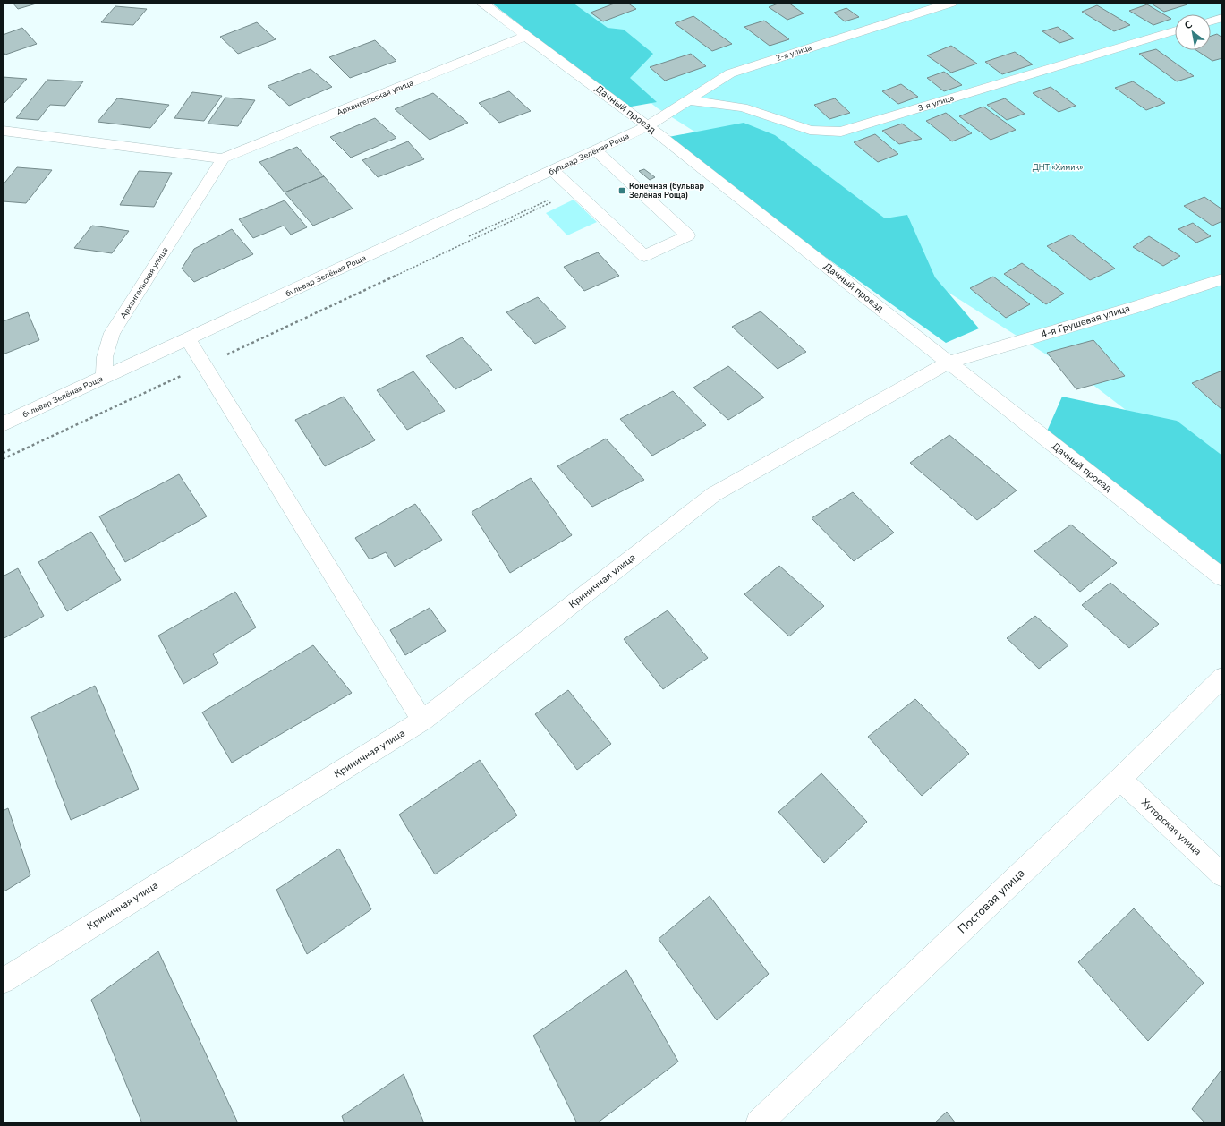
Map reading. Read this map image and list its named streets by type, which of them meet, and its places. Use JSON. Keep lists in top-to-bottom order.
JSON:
{
  "streets": {
    "street": [
      "2-я улица",
      "Архангельская улица",
      "3-я улица",
      "Дачный проезд",
      "бульвар Зелёная Роща",
      "4-я Грушевая улица",
      "Криничная улица",
      "Хуторская улица",
      "Постовая улица"
    ]
  },
  "crossings": [
    ["2-я улица", "3-я улица"],
    ["2-я улица", "Дачный проезд"],
    ["2-я улица", "бульвар Зелёная Роща"],
    ["Архангельская улица", "Дачный проезд"],
    ["Архангельская улица", "бульвар Зелёная Роща"],
    ["Дачный проезд", "бульвар Зелёная Роща"],
    ["Дачный проезд", "4-я Грушевая улица"],
    ["4-я Грушевая улица", "Криничная улица"],
    ["Хуторская улица", "Постовая улица"]
  ],
  "parks": ["ДНТ «Химик»"],
  "places": {
    "transit": ["Конечная (бульвар Зелёная Роща)"]
  },
  "north": "top left"
}
